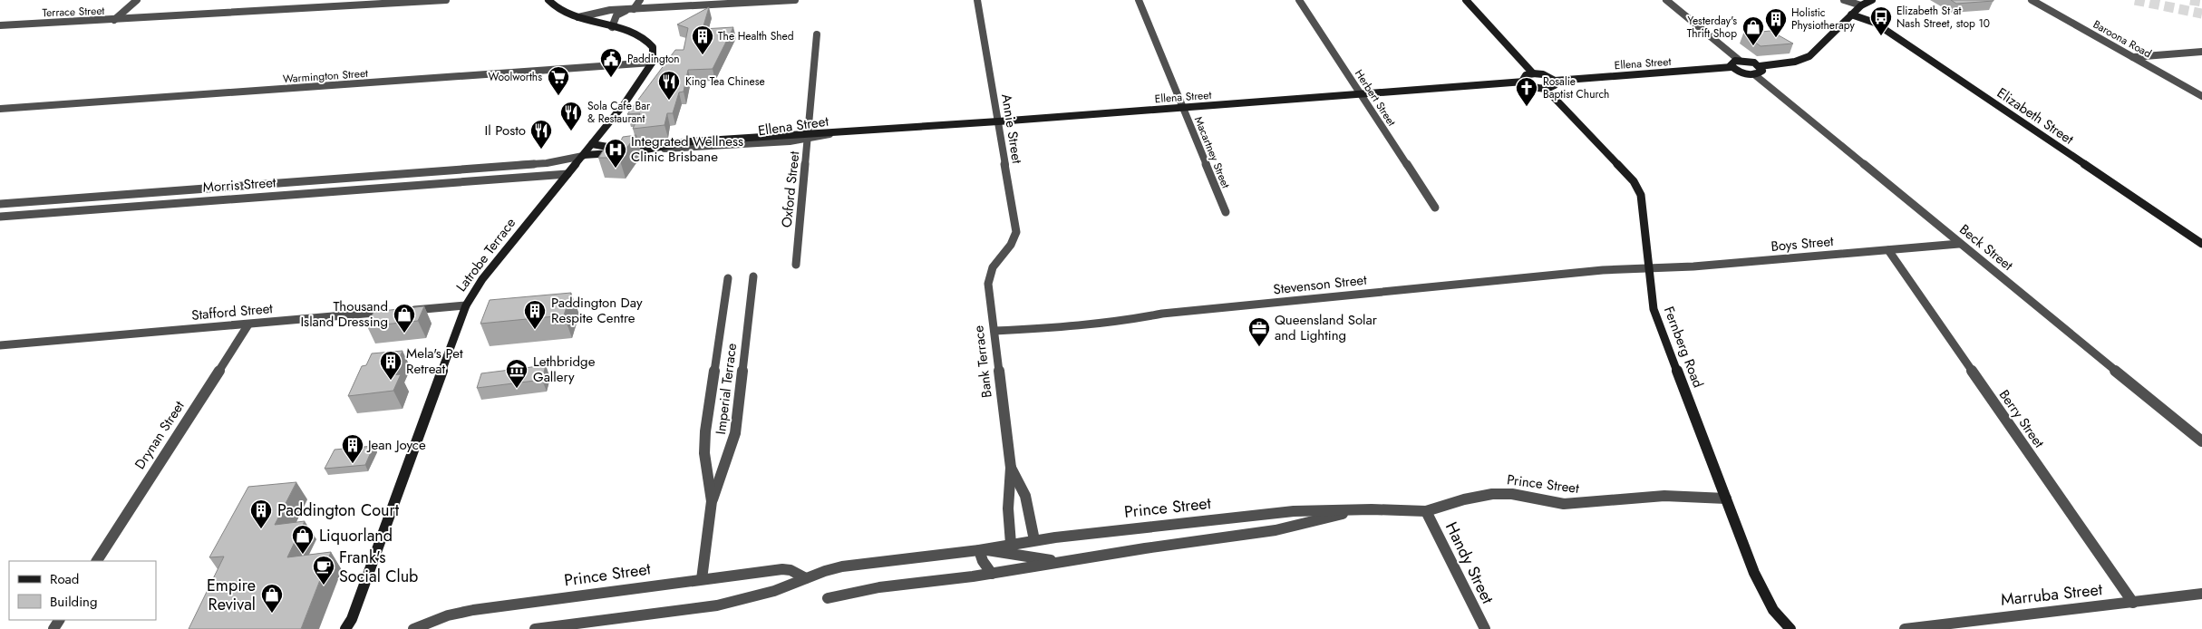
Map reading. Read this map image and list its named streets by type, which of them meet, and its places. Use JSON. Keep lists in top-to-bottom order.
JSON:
{
  "streets": {
    "street": [
      "Terrace Street",
      "Baroona Road",
      "Ellena Street",
      "Warmington Street",
      "Herbert Street",
      "Elizabeth Street",
      "Annie Street",
      "Macartney Street",
      "Morris Street",
      "Oxford Street",
      "Boys Street",
      "Beck Street",
      "Latrobe Terrace",
      "Stevenson Street",
      "Stafford Street",
      "Fernberg Road",
      "Bank Terrace",
      "Imperial Terrace",
      "Berry Street",
      "Drynan Street",
      "Prince Street",
      "Handy Street",
      "Marruba Street"
    ]
  },
  "crossings": [
    ["Ellena Street", "Herbert Street"],
    ["Ellena Street", "Annie Street"],
    ["Ellena Street", "Macartney Street"],
    ["Ellena Street", "Morris Street"],
    ["Ellena Street", "Oxford Street"],
    ["Ellena Street", "Beck Street"],
    ["Ellena Street", "Latrobe Terrace"],
    ["Warmington Street", "Latrobe Terrace"],
    ["Annie Street", "Bank Terrace"],
    ["Morris Street", "Latrobe Terrace"],
    ["Boys Street", "Beck Street"],
    ["Boys Street", "Stevenson Street"],
    ["Boys Street", "Fernberg Road"],
    ["Boys Street", "Berry Street"],
    ["Latrobe Terrace", "Stafford Street"],
    ["Stevenson Street", "Fernberg Road"],
    ["Stevenson Street", "Bank Terrace"],
    ["Stafford Street", "Drynan Street"],
    ["Fernberg Road", "Prince Street"],
    ["Bank Terrace", "Prince Street"],
    ["Imperial Terrace", "Prince Street"],
    ["Berry Street", "Marruba Street"],
    ["Prince Street", "Handy Street"]
  ],
  "places": {
    "bus stop": ["Elizabeth St at Nash Street, stop 10"],
    "building": [
      "Holistic Physiotherapy",
      "The Health Shed",
      "Paddington Day Respite Centre",
      "Mela's Pet Retreat",
      "Jean Joyce",
      "Paddington Court"
    ],
    "shop": [
      "Yesterday's Thrift Shop",
      "Thousand Island Dressing",
      "Liquorland",
      "Empire Revival"
    ],
    "public building": ["Paddington"],
    "supermarket": ["Woolworths"],
    "restaurant": ["King Tea Chinese", "Sola Cafe Bar & Restaurant", "Il Posto"],
    "church": ["Rosalie Baptist Church"],
    "hospital": ["Integrated Wellness Clinic Brisbane"],
    "office": ["Queensland Solar and Lighting"],
    "museum": ["Lethbridge Gallery"],
    "cafe": ["Frank's Social Club"]
  },
  "legend": ["Road", "Building"]
}
